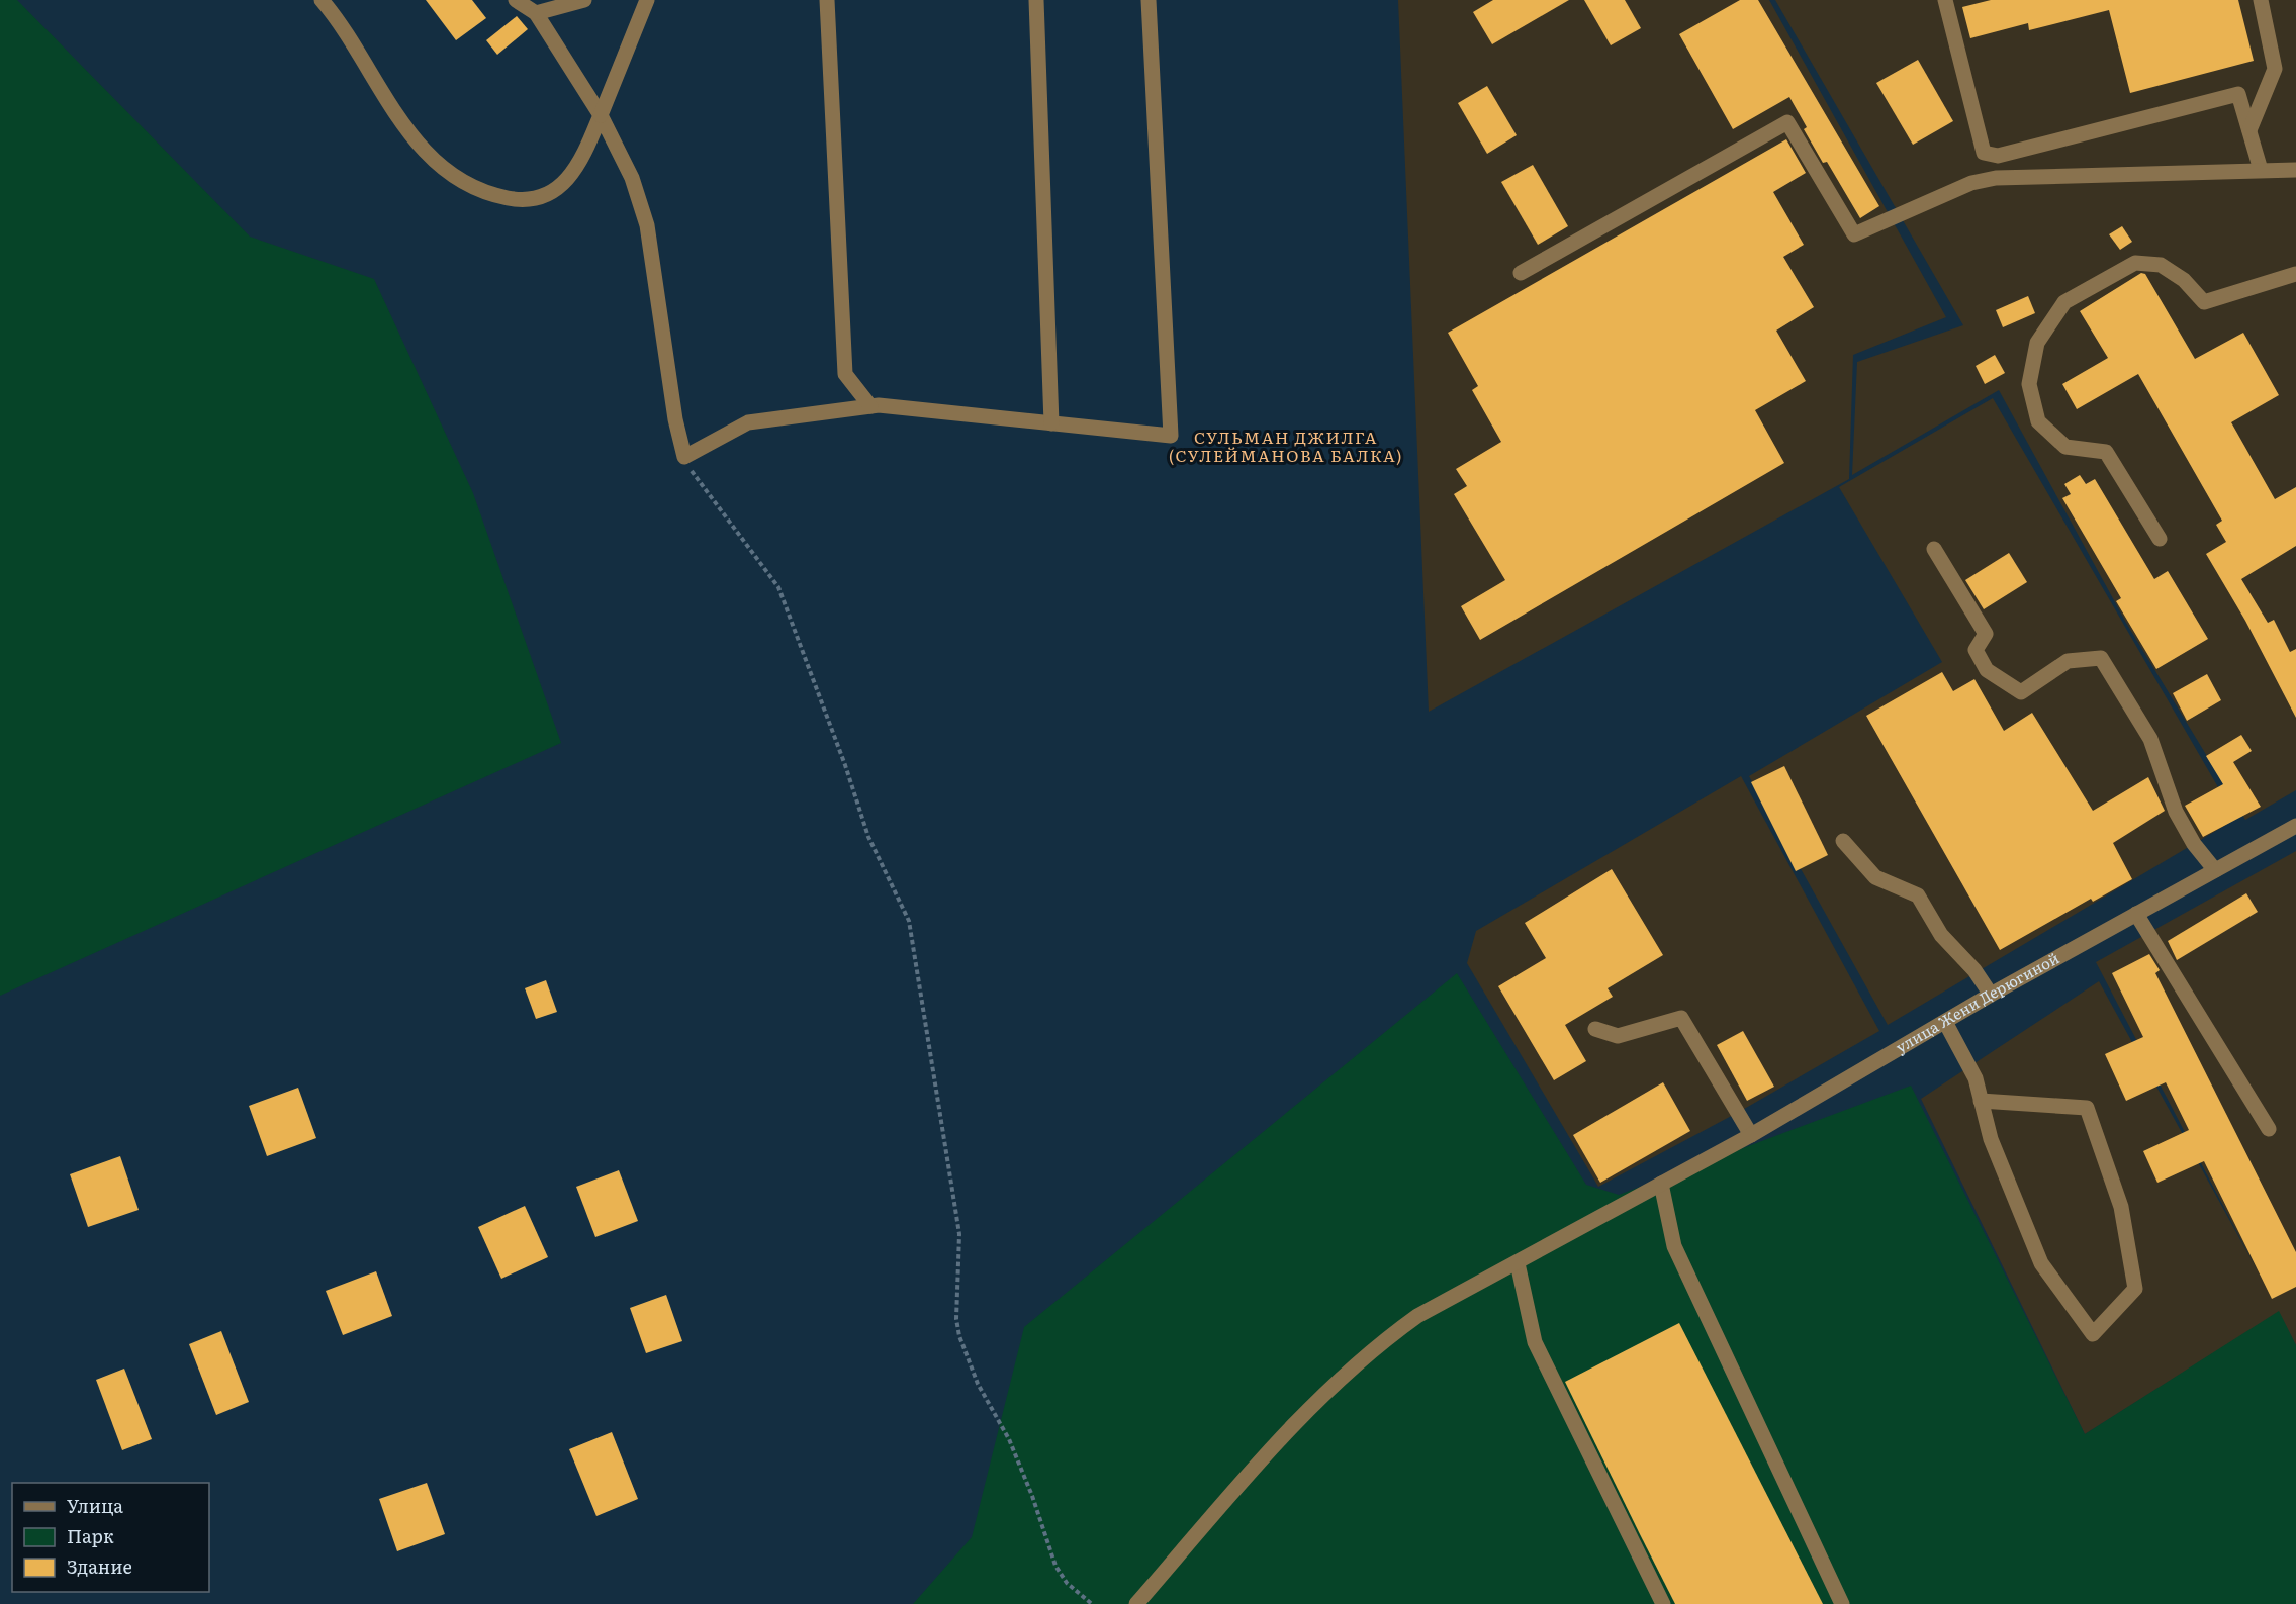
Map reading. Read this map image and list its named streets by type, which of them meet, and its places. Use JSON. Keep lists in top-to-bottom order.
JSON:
{
  "streets": {
    "street": ["улица Жени Дерюгиной"]
  },
  "districts": ["СУЛЬМАН ДЖИЛГА (СУЛЕЙМАНОВА БАЛКА)"],
  "legend": ["Улица", "Парк", "Здание"]
}
